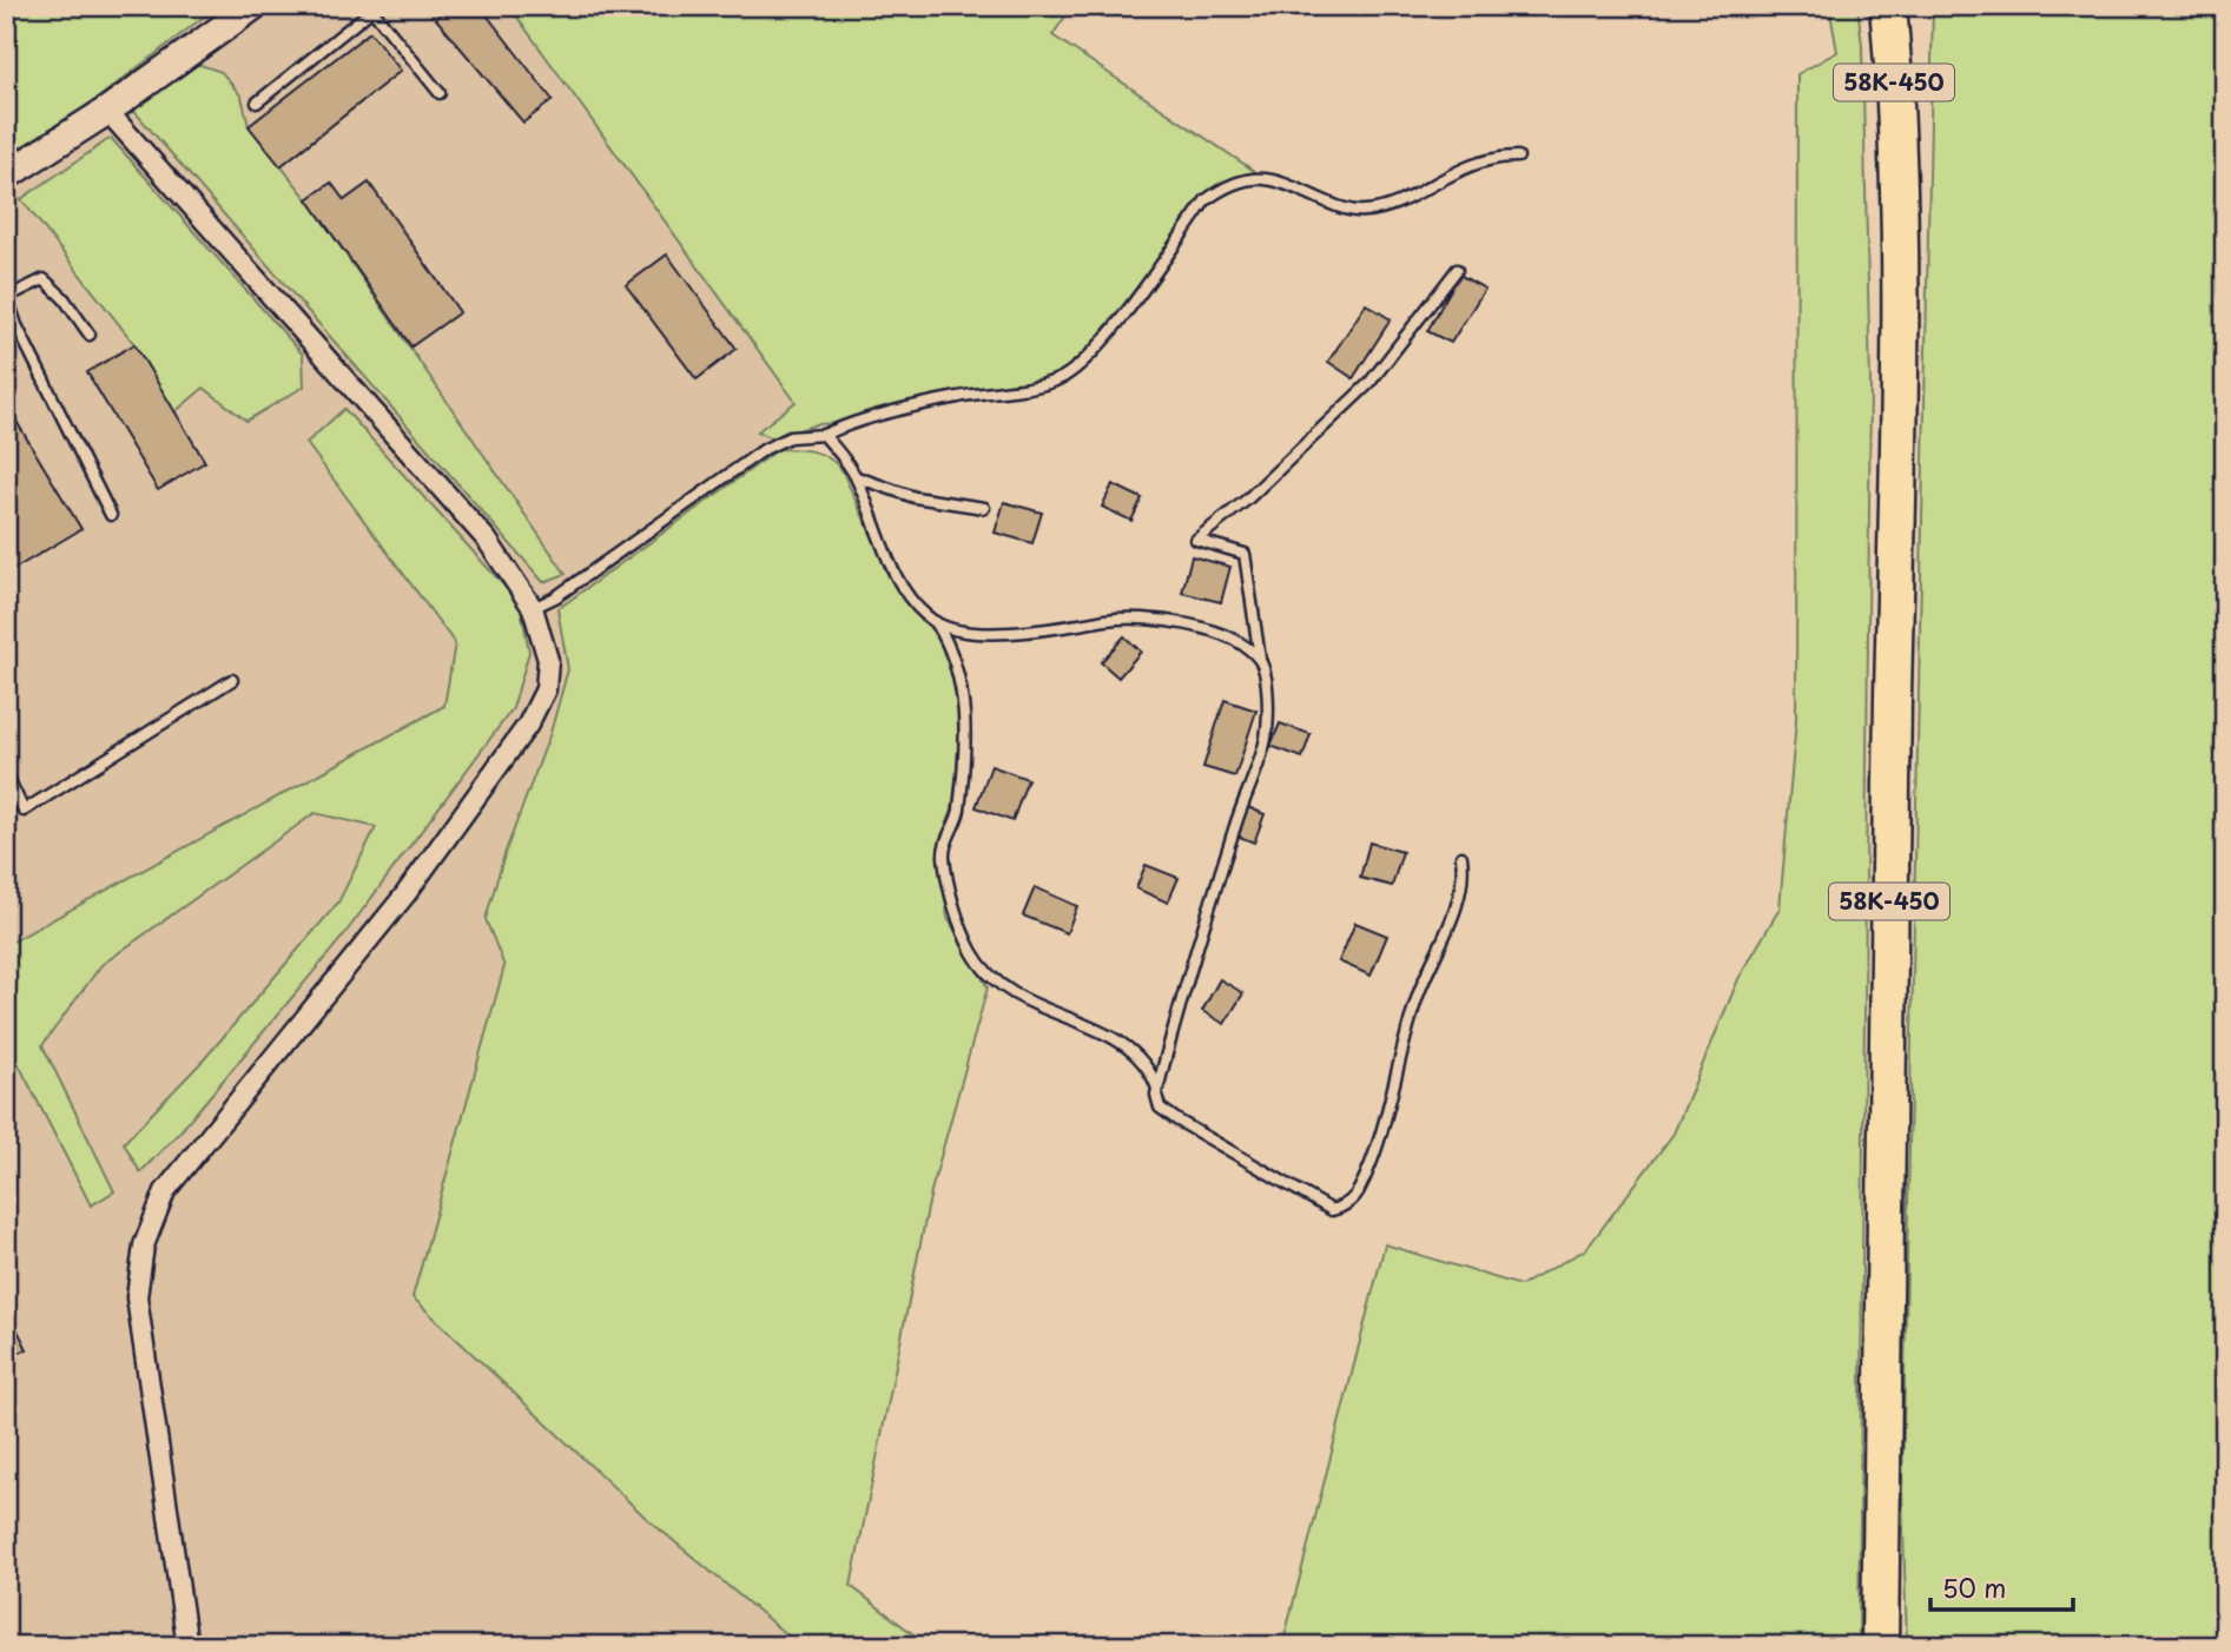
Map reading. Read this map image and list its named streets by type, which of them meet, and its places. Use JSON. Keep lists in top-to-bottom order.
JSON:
{
  "streets": {
    "highway": ["58К-450"]
  },
  "scale_bar": "50 m"
}
